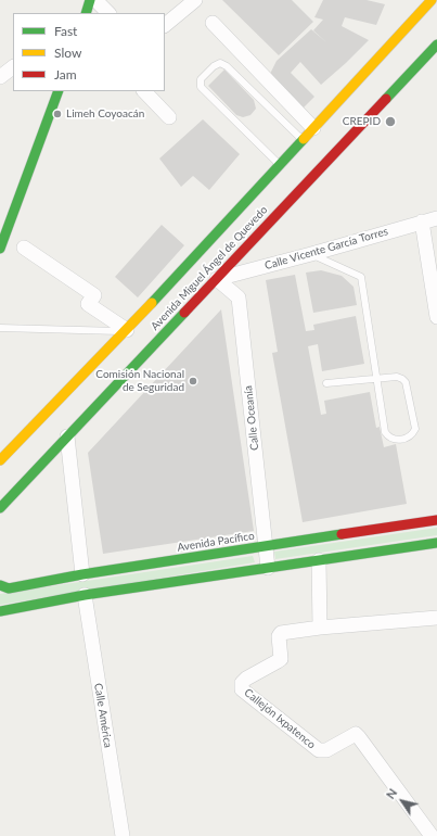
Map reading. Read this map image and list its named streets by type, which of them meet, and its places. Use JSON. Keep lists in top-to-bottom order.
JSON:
{
  "streets": {
    "main road": ["Avenida Miguel Ángel de Quevedo", "Avenida Pacífico"],
    "street": [
      "Calle Vicente García Torres",
      "Calle Oceanía",
      "Calle América",
      "Callejón Ixpatenco"
    ]
  },
  "crossings": [
    ["Calle Vicente García Torres", "Avenida Miguel Ángel de Quevedo"],
    ["Calle Vicente García Torres", "Calle Oceanía"],
    ["Avenida Miguel Ángel de Quevedo", "Calle Oceanía"],
    ["Calle Oceanía", "Avenida Pacífico"]
  ],
  "places": ["Limeh Coyoacán", "CREPID", "Comisión Nacional de Seguridad"],
  "legend": ["Fast", "Slow", "Jam"],
  "north": "top left"
}
